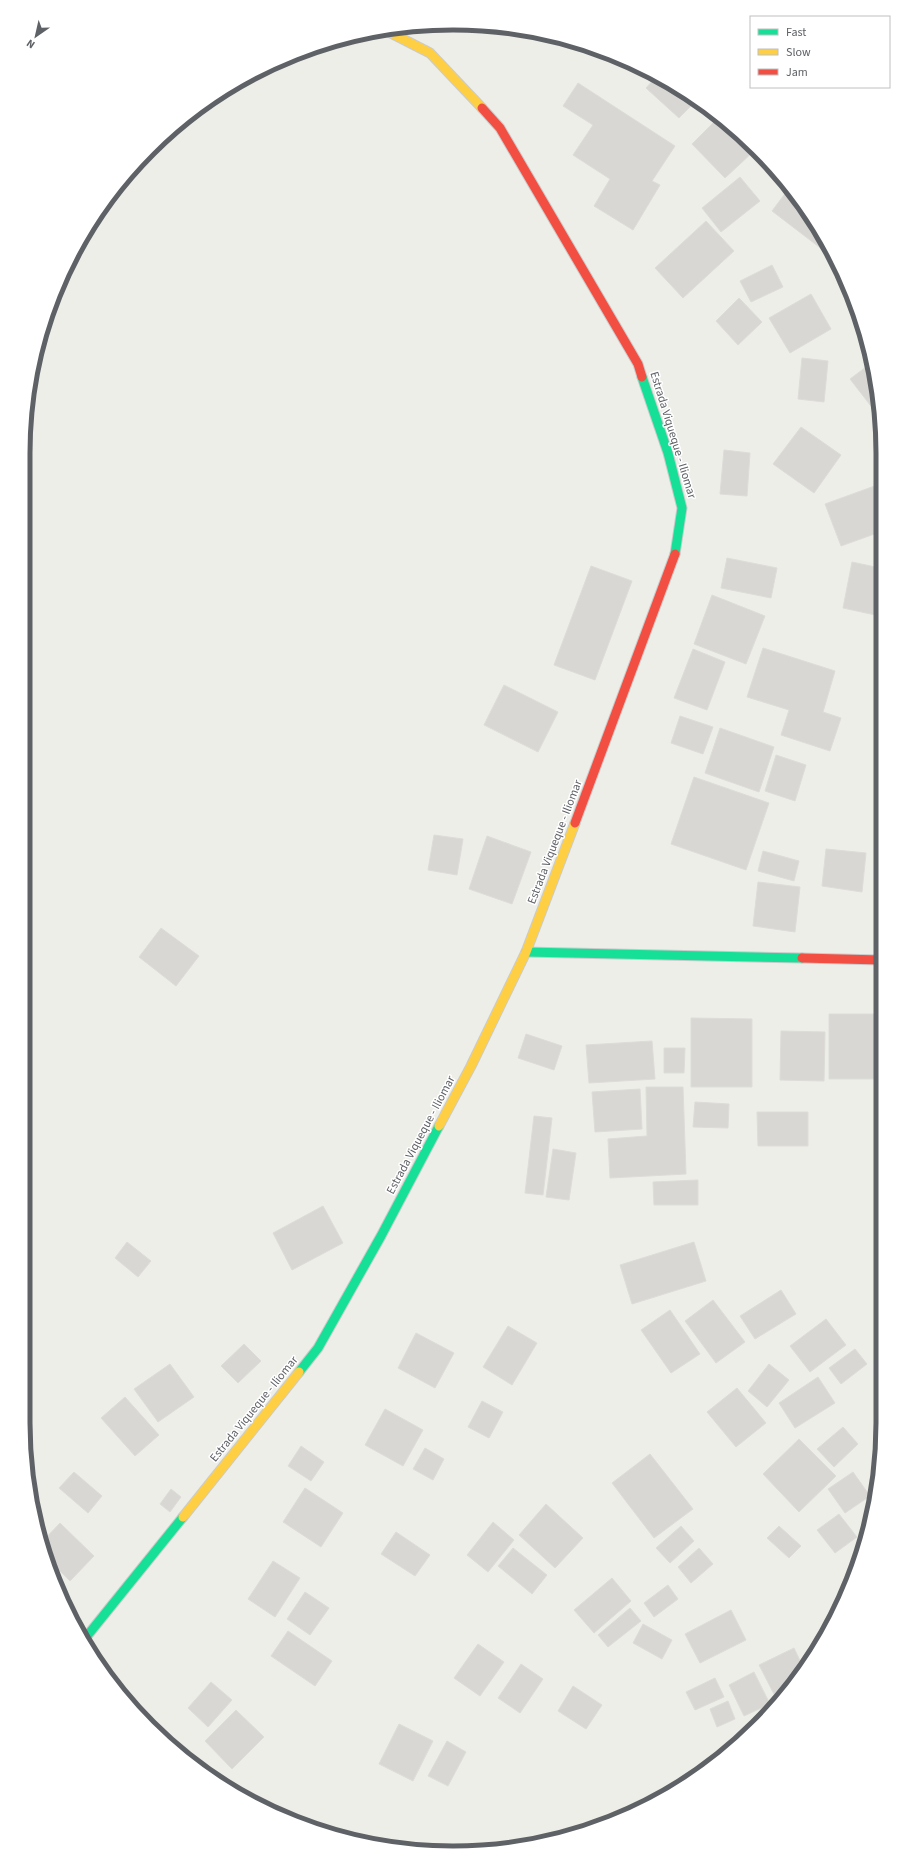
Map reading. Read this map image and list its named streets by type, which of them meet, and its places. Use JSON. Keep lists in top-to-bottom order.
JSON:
{
  "streets": {
    "main road": ["Estrada Viqueque - Iliomar"]
  },
  "legend": ["Fast", "Slow", "Jam"],
  "north": "bottom left"
}
